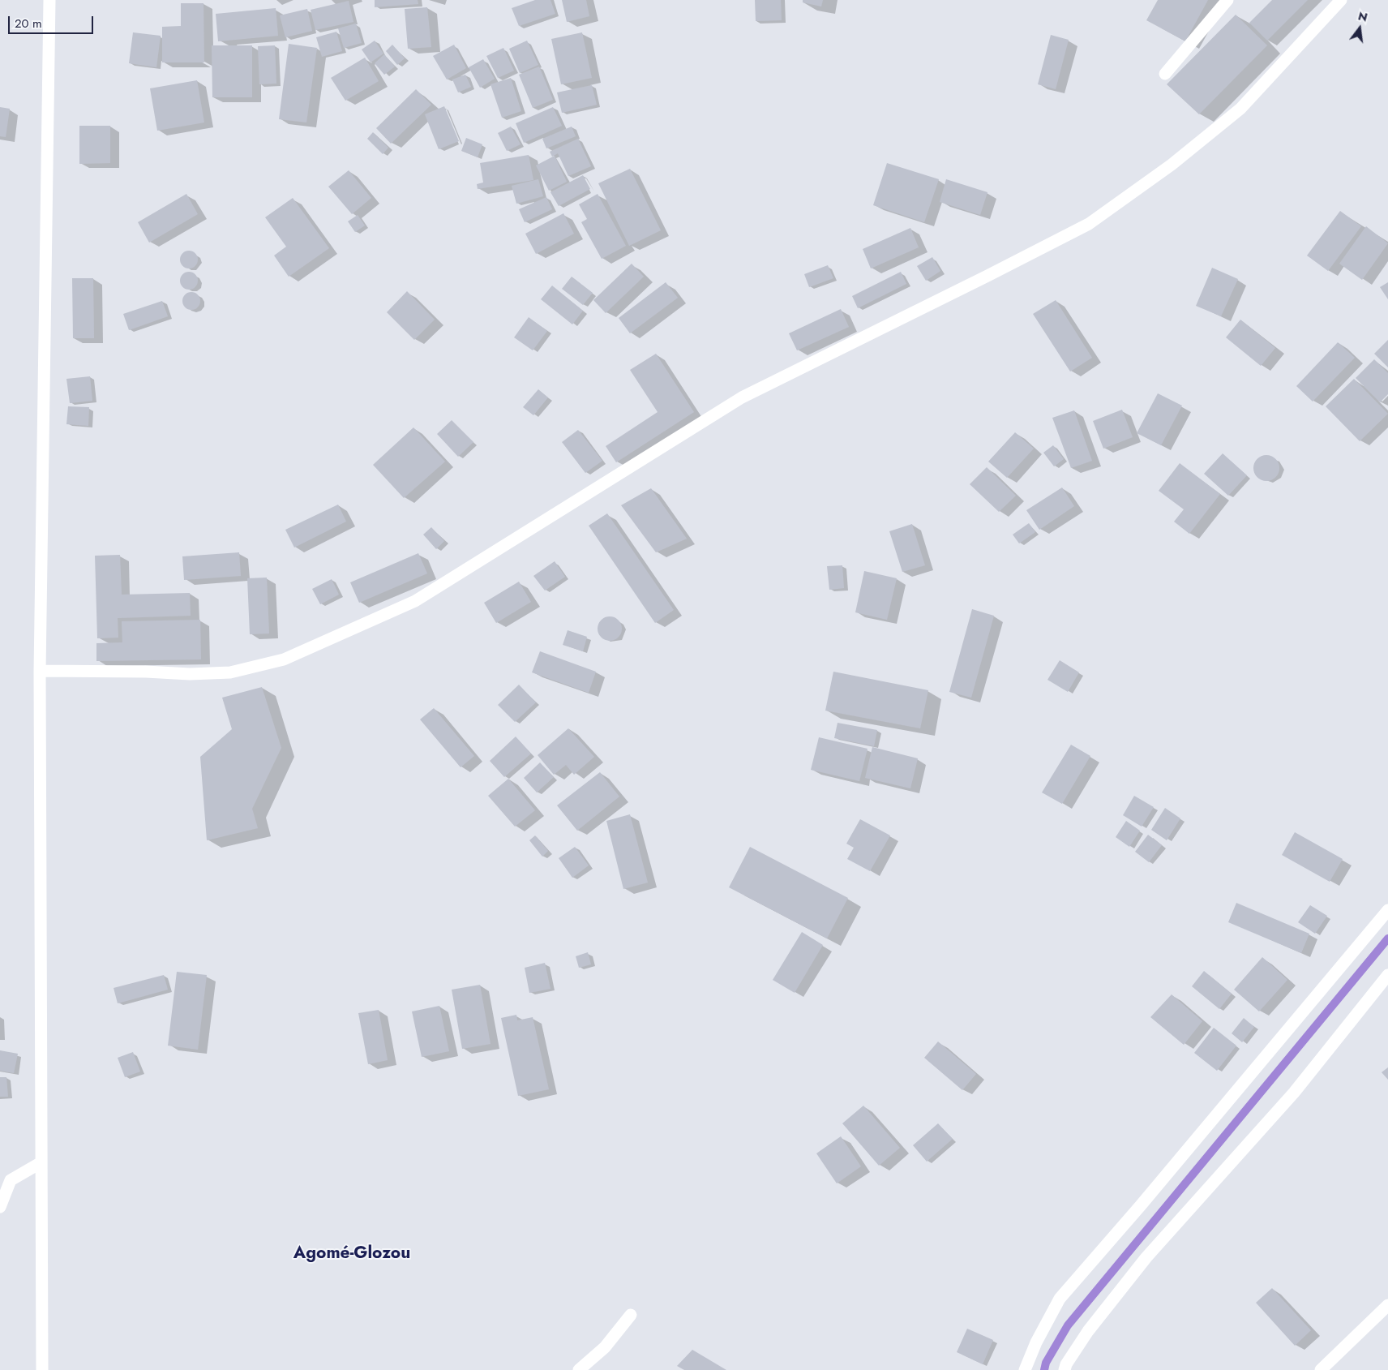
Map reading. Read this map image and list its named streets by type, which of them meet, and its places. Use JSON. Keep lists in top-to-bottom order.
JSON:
{
  "districts": ["Agomé-Glozou"],
  "scale_bar": "20 m",
  "north": "top"
}
